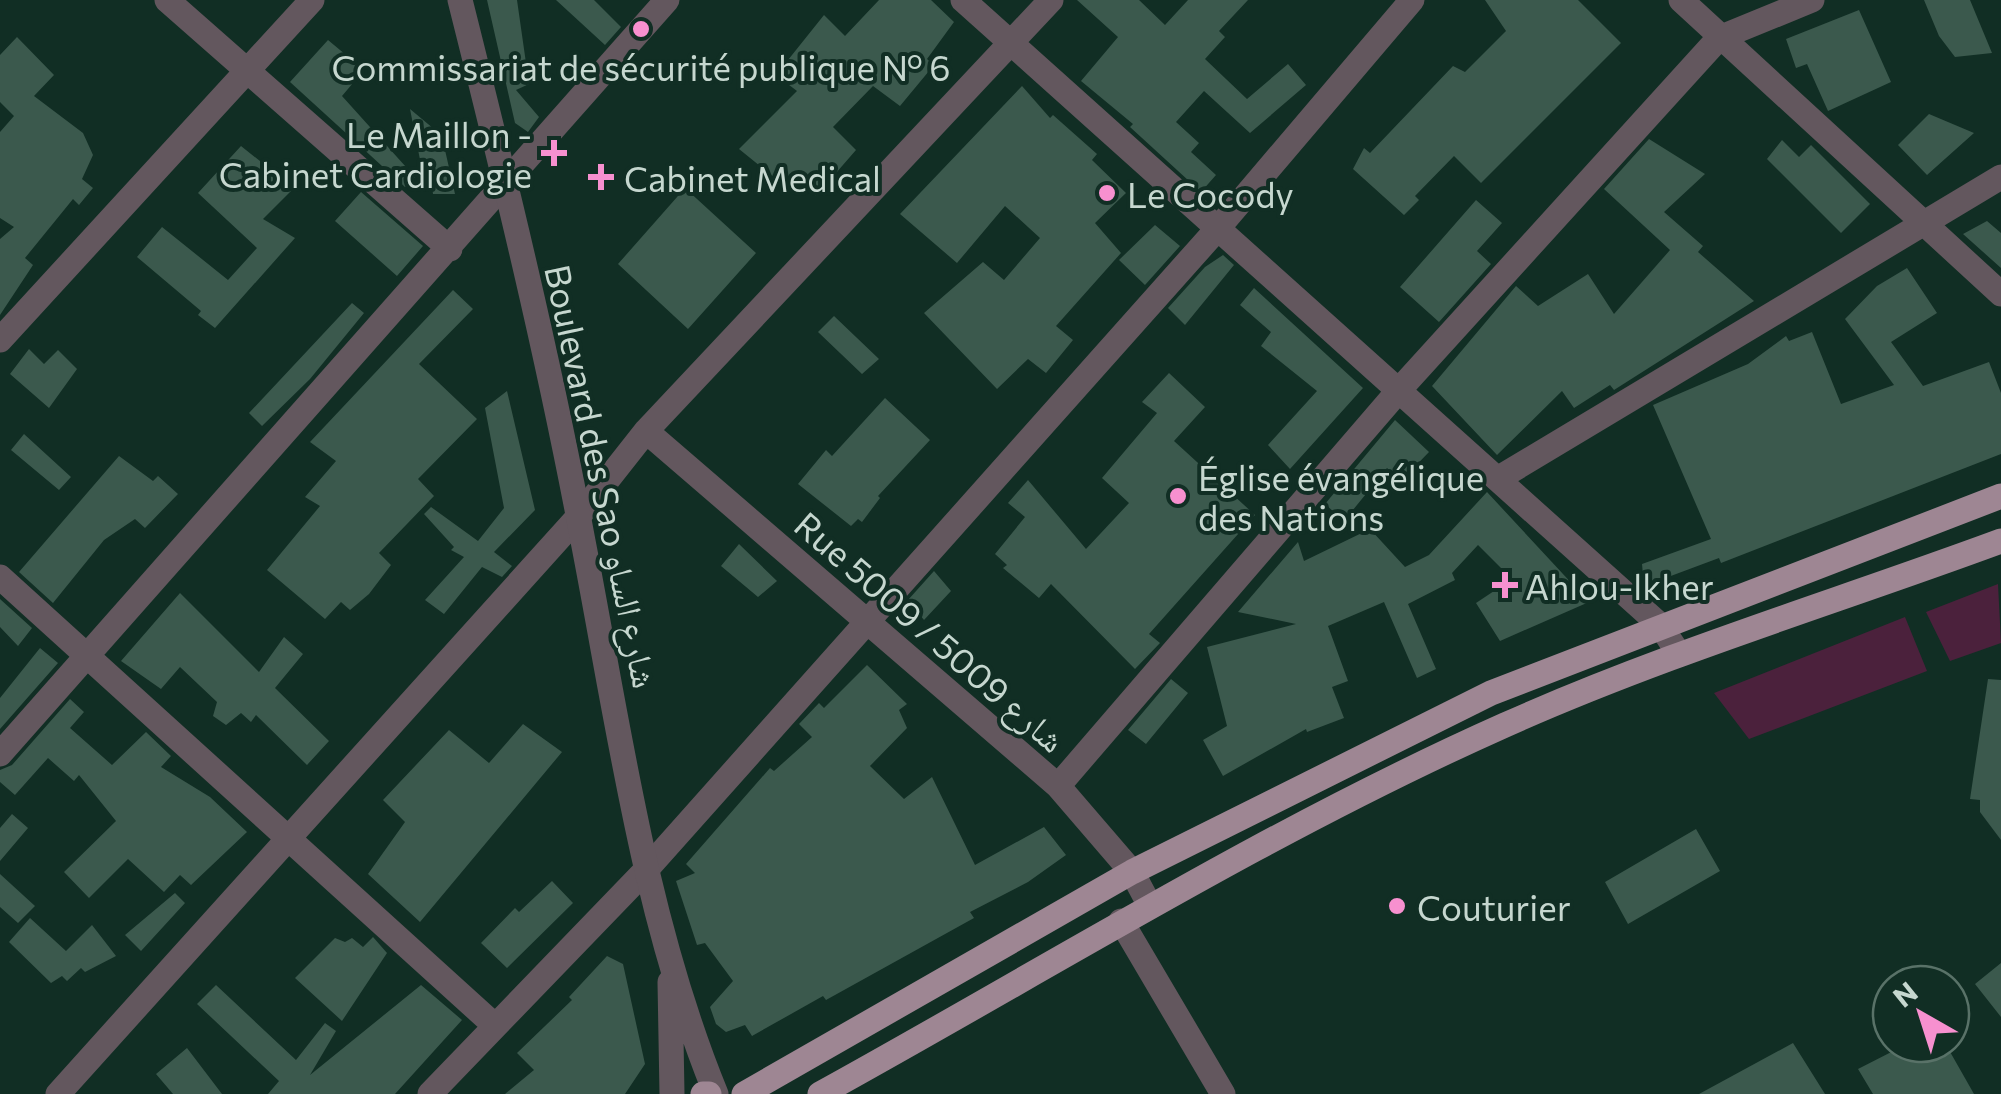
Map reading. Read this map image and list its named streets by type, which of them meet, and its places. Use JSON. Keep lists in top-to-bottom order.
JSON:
{
  "streets": {
    "street": ["Boulevard des Sao شارع الساو", "Rue 5009 / شارع 5009"]
  },
  "places": {
    "other": [
      "Commissariat de sécurité publique Nº 6",
      "Le Cocody",
      "Église évangélique des Nations",
      "Couturier"
    ],
    "health": ["Le Maillon - Cabinet Cardiologie", "Cabinet Medical", "Ahlou-lkher"]
  },
  "north": "top left"
}
